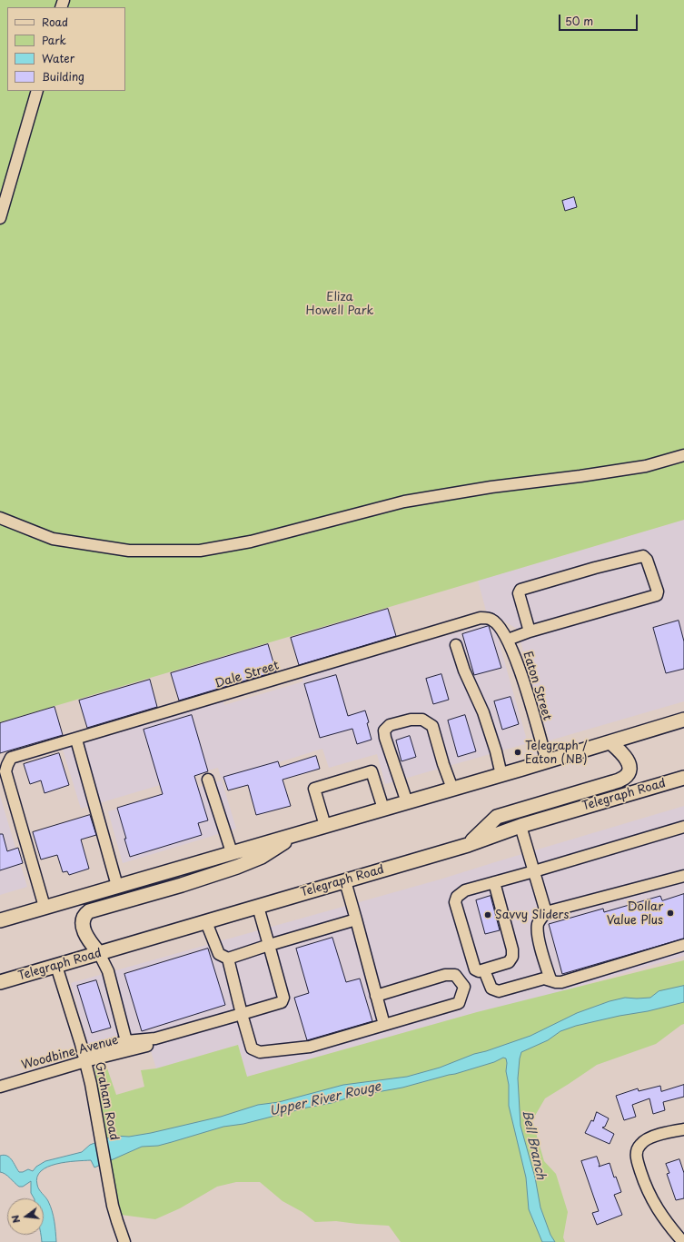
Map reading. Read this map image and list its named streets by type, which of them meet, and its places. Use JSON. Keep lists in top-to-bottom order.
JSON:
{
  "streets": {
    "main road": ["Telegraph Road"],
    "street": [
      "Dale Street",
      "Eaton Street",
      "Woodbine Avenue",
      "Graham Road"
    ]
  },
  "crossings": [
    ["Dale Street", "Eaton Street"],
    ["Telegraph Road", "Graham Road"],
    ["Woodbine Avenue", "Graham Road"]
  ],
  "water": ["Upper River Rouge", "Bell Branch"],
  "parks": ["Eliza Howell Park"],
  "places": ["Telegraph / Eaton (NB)", "Dollar Value Plus", "Savvy Sliders"],
  "legend": [
    "Road",
    "Park",
    "Water",
    "Building"
  ],
  "scale_bar": "50 m",
  "north": "left"
}
